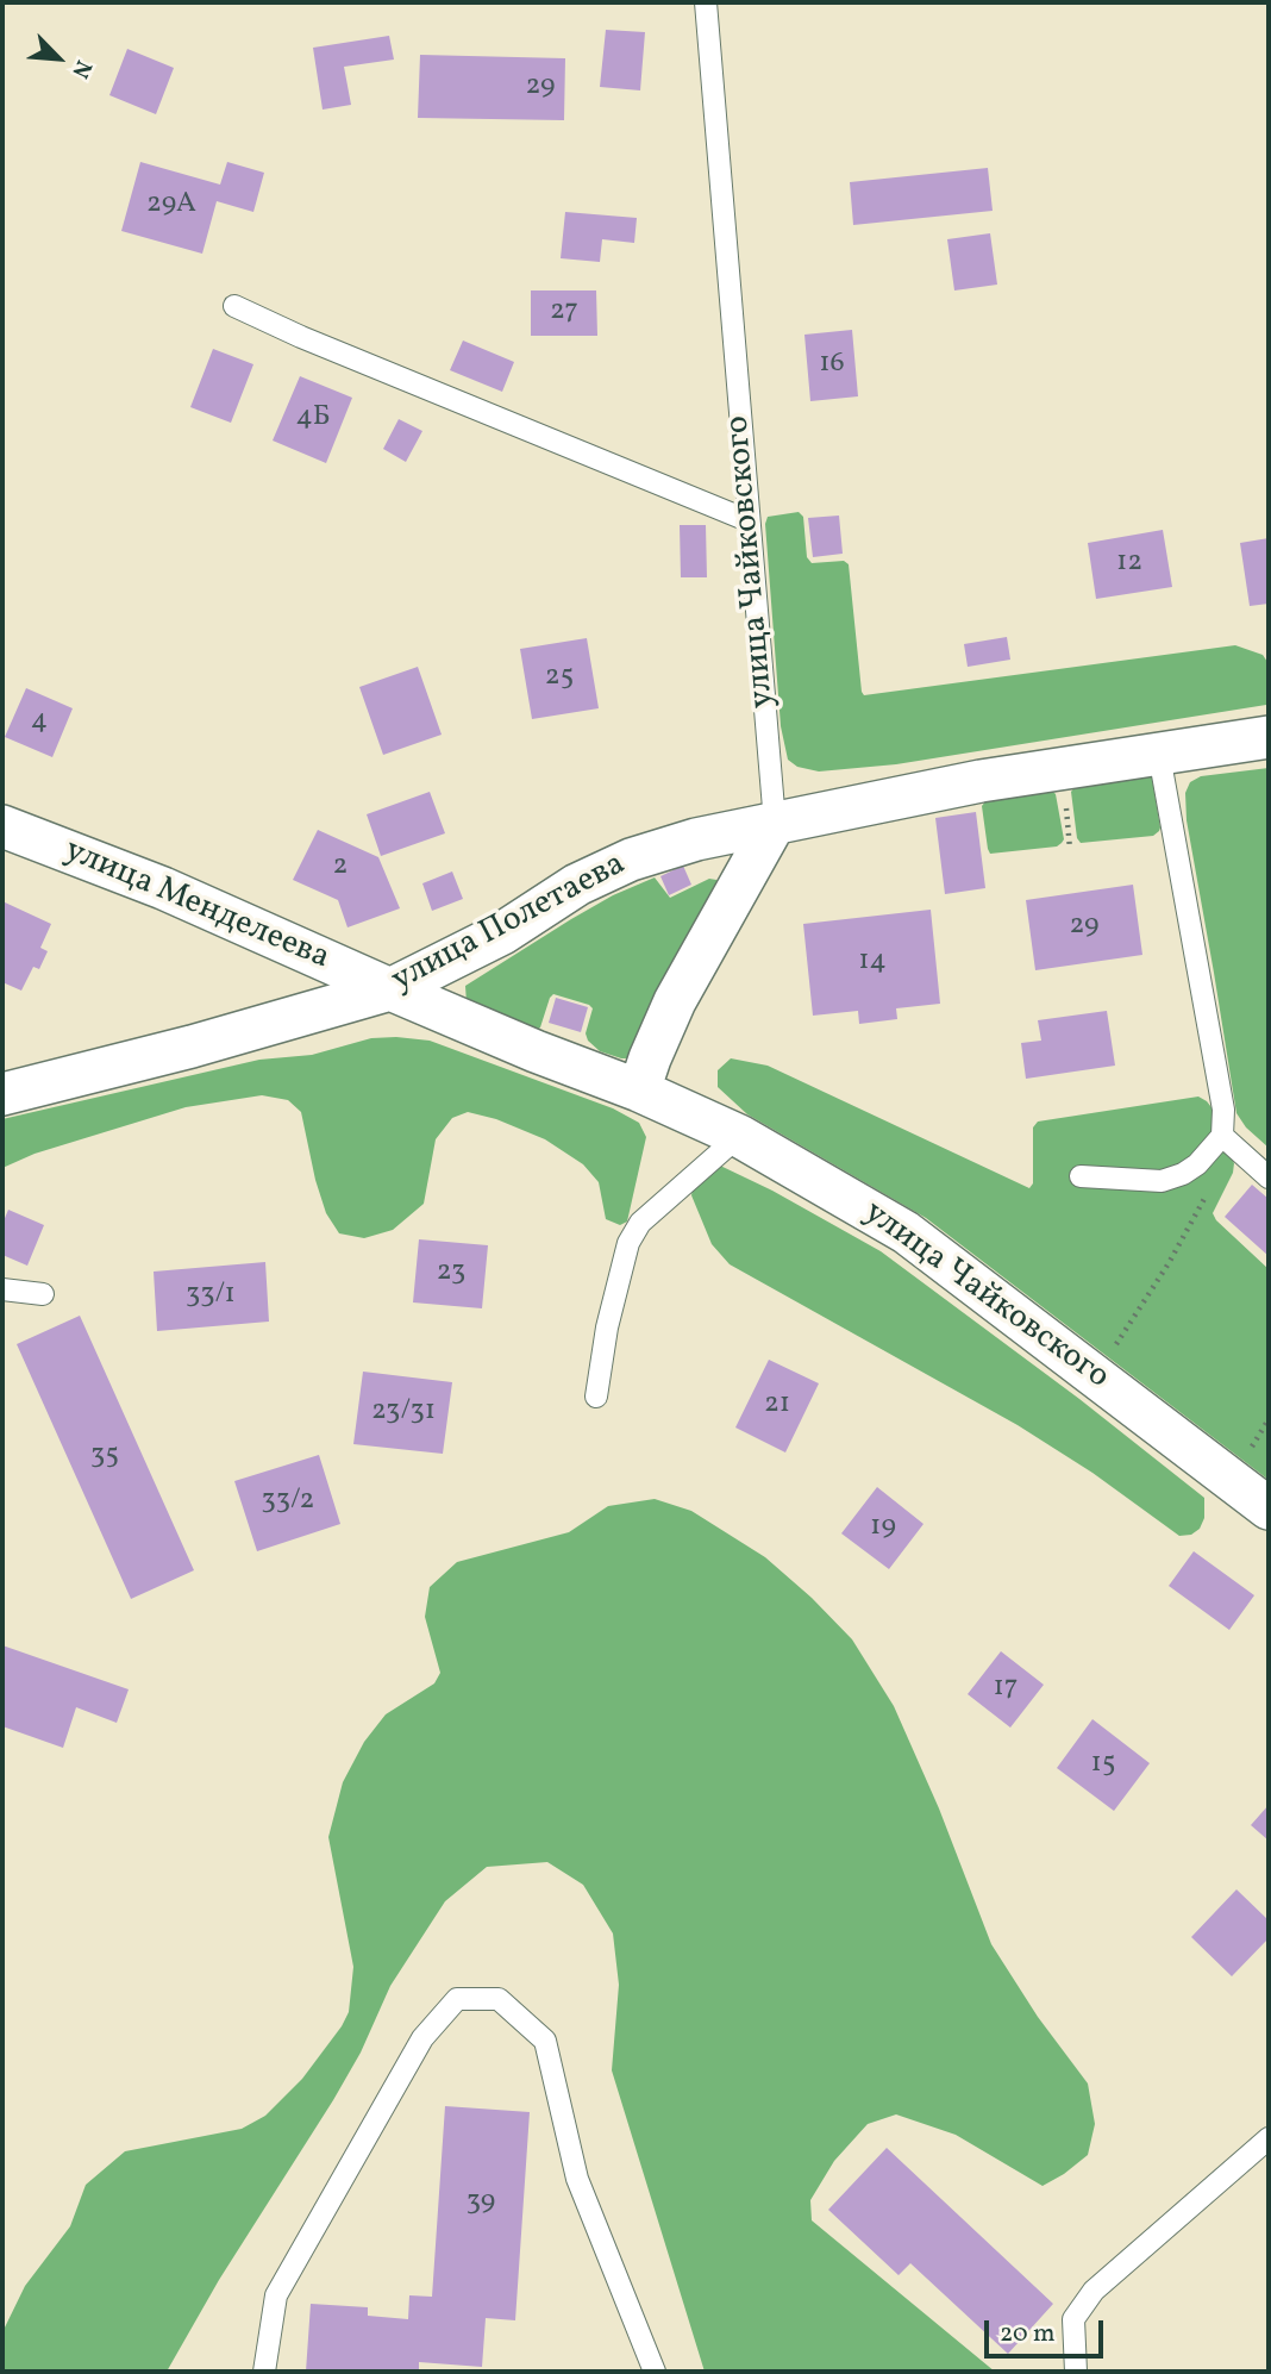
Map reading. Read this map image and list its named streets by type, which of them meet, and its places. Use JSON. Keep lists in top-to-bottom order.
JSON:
{
  "streets": {
    "street": ["улица Чайковского", "улица Менделеева", "улица Полетаева"]
  },
  "crossings": [
    ["улица Чайковского", "улица Менделеева"],
    ["улица Чайковского", "улица Полетаева"],
    ["улица Менделеева", "улица Полетаева"]
  ],
  "house_numbers": [
    "29",
    "29А",
    "27",
    "16",
    "4Б",
    "12",
    "25",
    "4",
    "2",
    "29",
    "14",
    "23",
    "33/1",
    "21",
    "23/31",
    "35",
    "33/2",
    "19",
    "17",
    "15",
    "39"
  ],
  "scale_bar": "20 m",
  "north": "bottom right"
}
